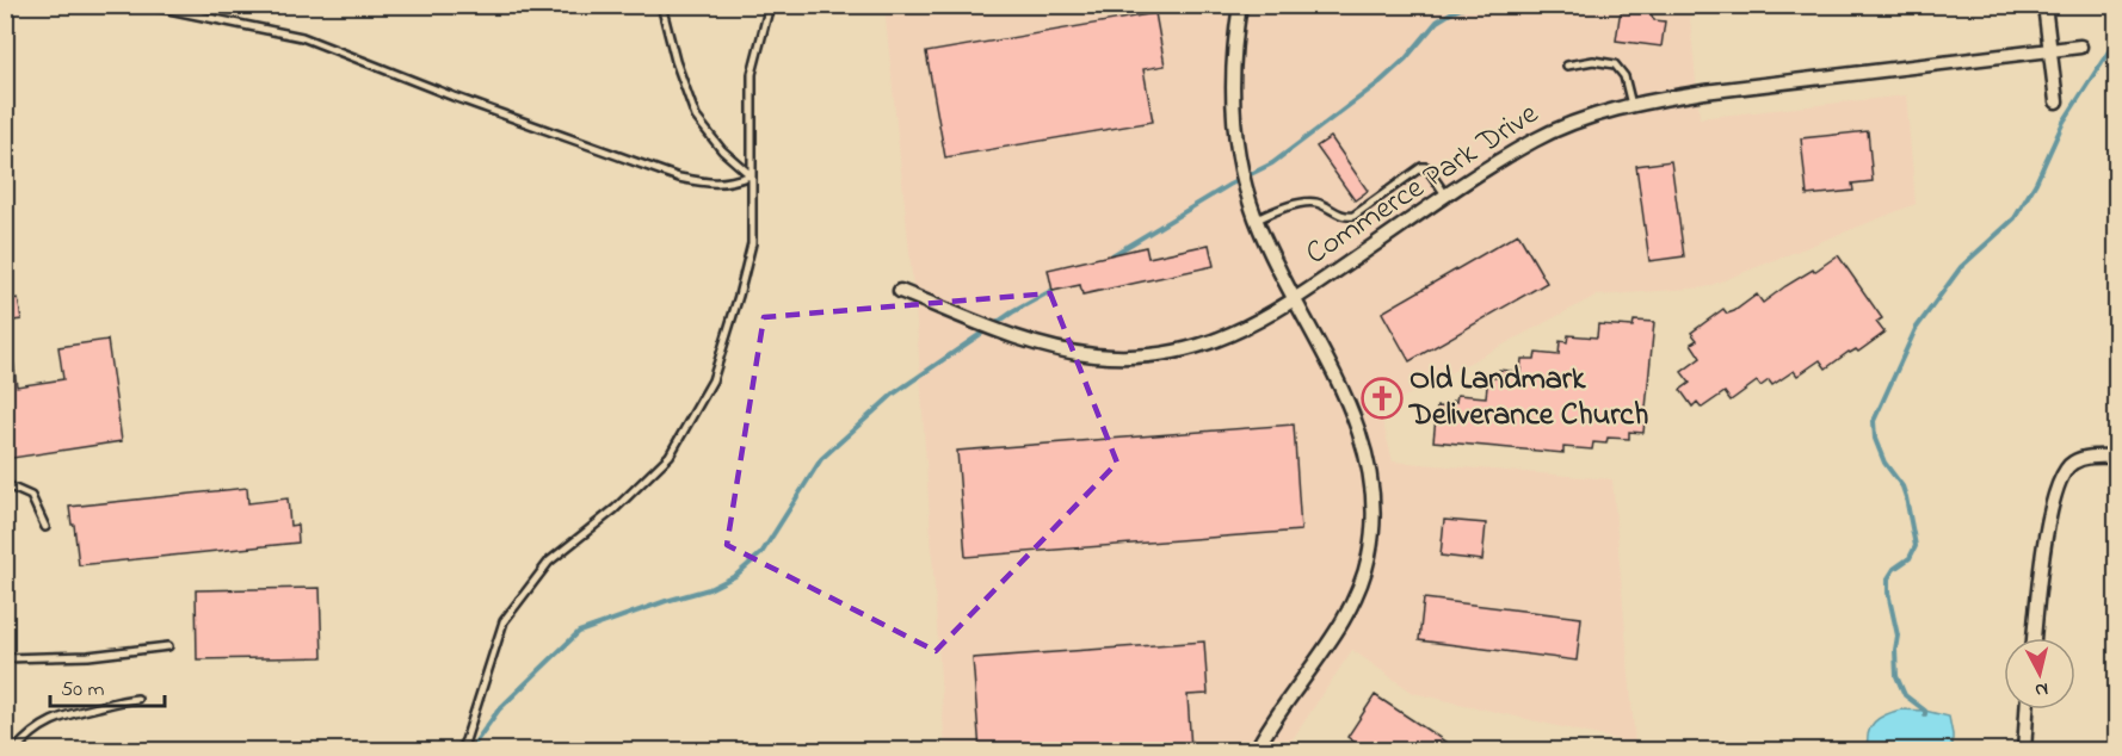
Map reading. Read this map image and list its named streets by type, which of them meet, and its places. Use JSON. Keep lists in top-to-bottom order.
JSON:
{
  "streets": {
    "street": ["Commerce Park Drive"]
  },
  "places": {
    "church": ["Old Landmark Deliverance Church"]
  },
  "scale_bar": "50 m",
  "north": "bottom"
}
